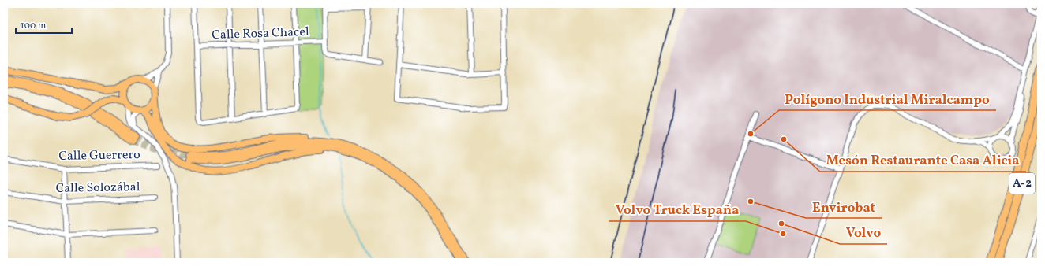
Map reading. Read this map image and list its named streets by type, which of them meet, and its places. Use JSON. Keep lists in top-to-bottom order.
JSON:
{
  "streets": {
    "highway": ["A-2"],
    "street": ["Calle Rosa Chacel", "Calle Guerrero", "Calle Solozábal"]
  },
  "places": [
    "Polígono Industrial Miralcampo",
    "Mesón Restaurante Casa Alicia",
    "Envirobat",
    "Volvo",
    "Volvo Truck España"
  ],
  "scale_bar": "100 m"
}
